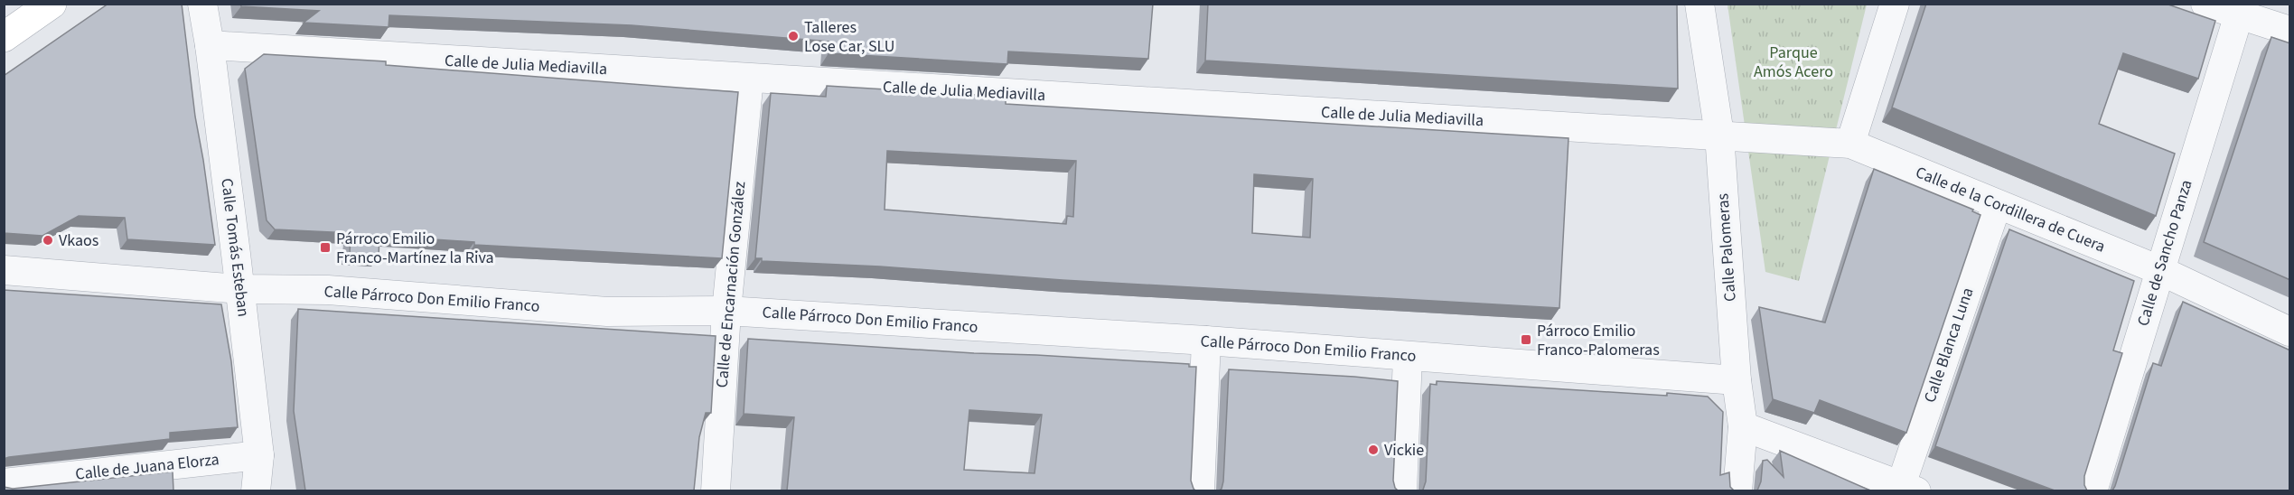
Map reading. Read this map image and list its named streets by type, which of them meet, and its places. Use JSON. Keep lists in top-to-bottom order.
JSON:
{
  "streets": {
    "street": [
      "Calle de Julia Mediavilla",
      "Calle de la Cordillera de Cuera",
      "Calle Tomás Esteban",
      "Calle Palomeras",
      "Calle de Sancho Panza",
      "Calle de Encarnación González",
      "Calle Párroco Don Emilio Franco",
      "Calle Blanca Luna",
      "Calle de Juana Elorza"
    ]
  },
  "crossings": [
    ["Calle de Julia Mediavilla", "Calle de la Cordillera de Cuera"],
    ["Calle de Julia Mediavilla", "Calle Tomás Esteban"],
    ["Calle de Julia Mediavilla", "Calle Palomeras"],
    ["Calle de Julia Mediavilla", "Calle de Encarnación González"],
    ["Calle de la Cordillera de Cuera", "Calle Palomeras"],
    ["Calle de la Cordillera de Cuera", "Calle de Sancho Panza"],
    ["Calle de la Cordillera de Cuera", "Calle Blanca Luna"],
    ["Calle Tomás Esteban", "Calle Párroco Don Emilio Franco"],
    ["Calle Tomás Esteban", "Calle de Juana Elorza"],
    ["Calle Palomeras", "Calle Párroco Don Emilio Franco"],
    ["Calle de Encarnación González", "Calle Párroco Don Emilio Franco"]
  ],
  "parks": ["Parque Amós Acero"],
  "places": {
    "other": ["Talleres Lose Car, SLU", "Vkaos", "Vickie"],
    "transit": ["Párroco Emilio Franco-Martínez la Riva", "Párroco Emilio Franco-Palomeras"]
  }
}
